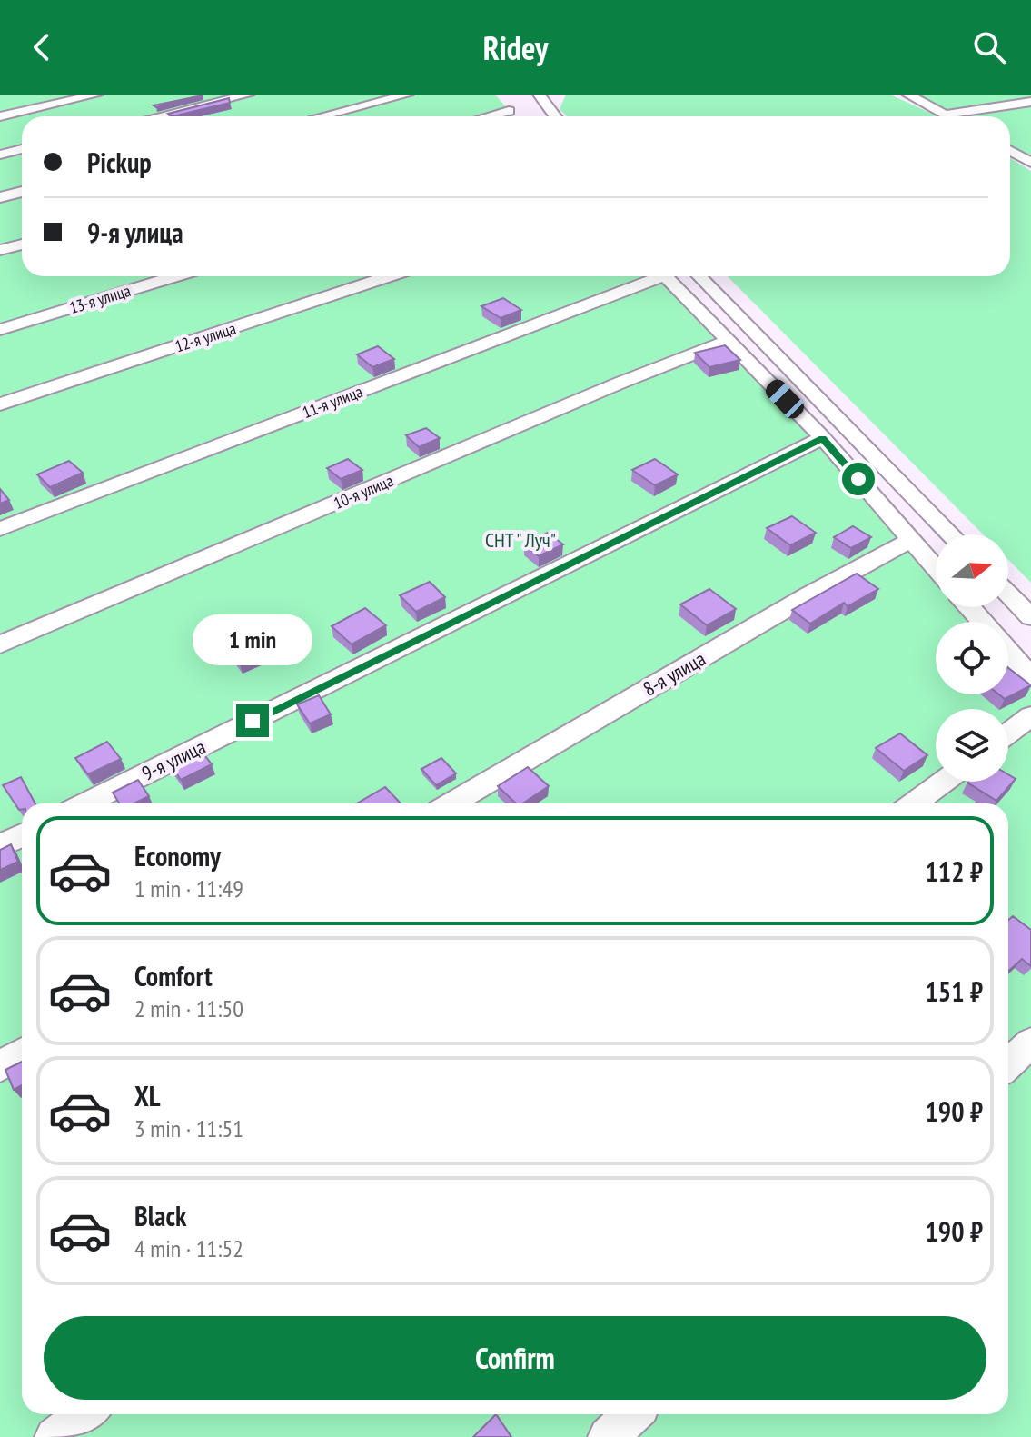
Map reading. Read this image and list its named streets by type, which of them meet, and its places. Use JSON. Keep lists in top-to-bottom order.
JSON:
{
  "streets": {
    "street": [
      "13-я улица",
      "12-я улица",
      "11-я улица",
      "10-я улица",
      "8-я улица",
      "9-я улица"
    ]
  },
  "parks": ["СНТ \" Луч\""],
  "north": "right",
  "page": {
    "header": "Ridey",
    "banner": ["Pickup", "9-я улица"],
    "bubble": "1 min",
    "list": [
      {
        "name": "Economy",
        "note": "1 min · 11:49",
        "value": "112 ₽"
      },
      {
        "name": "Comfort",
        "note": "2 min · 11:50",
        "value": "151 ₽"
      },
      {
        "name": "XL",
        "note": "3 min · 11:51",
        "value": "190 ₽"
      },
      {
        "name": "Black",
        "note": "4 min · 11:52",
        "value": "190 ₽"
      }
    ],
    "buttons": "Confirm"
  }
}
